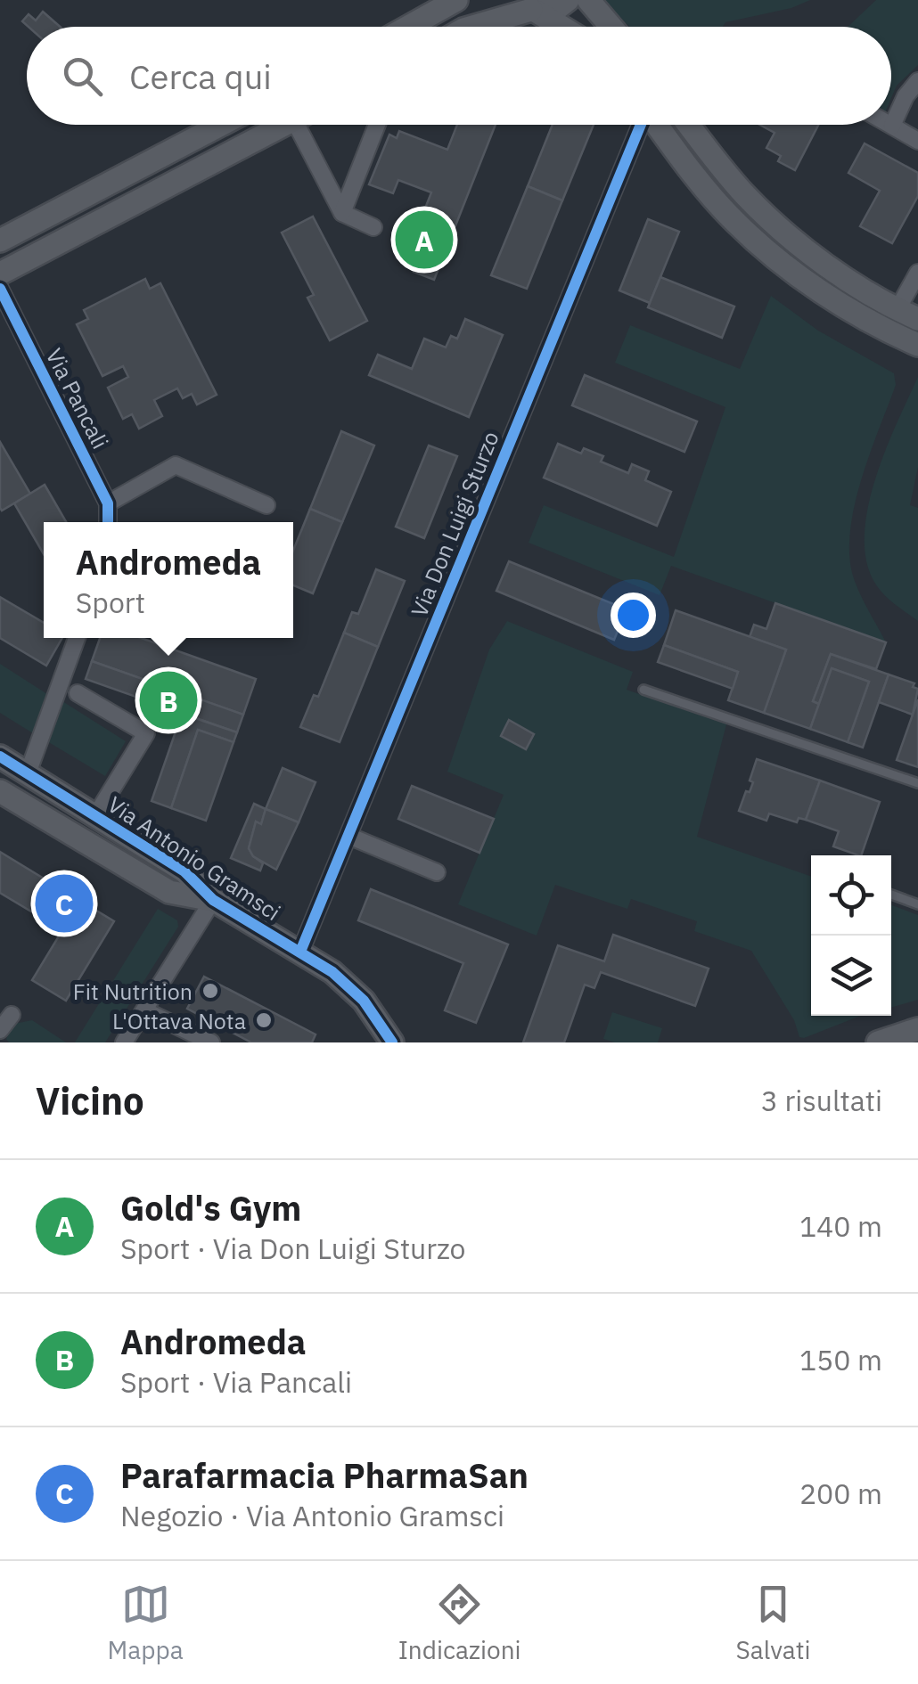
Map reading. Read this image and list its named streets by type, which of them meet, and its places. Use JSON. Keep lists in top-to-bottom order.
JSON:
{
  "streets": {
    "main road": ["Via Antonio Gramsci"],
    "street": ["Via Pancali", "Via Don Luigi Sturzo"]
  },
  "crossings": [
    ["Via Don Luigi Sturzo", "Via Antonio Gramsci"]
  ],
  "places": ["Fit Nutrition", "L'Ottava Nota"],
  "page": {
    "search": "Cerca qui",
    "pins": ["A", "B", "C"],
    "popup": ["Andromeda", "Sport"],
    "heading": ["Vicino", "3 risultati"],
    "list": [
      {
        "mark": "A",
        "name": "Gold's Gym",
        "note": "Sport · Via Don Luigi Sturzo",
        "value": "140 m"
      },
      {
        "mark": "B",
        "name": "Andromeda",
        "note": "Sport · Via Pancali",
        "value": "150 m"
      },
      {
        "mark": "C",
        "name": "Parafarmacia PharmaSan",
        "note": "Negozio · Via Antonio Gramsci",
        "value": "200 m"
      }
    ],
    "nav": ["Mappa", "Indicazioni", "Salvati"]
  }
}
